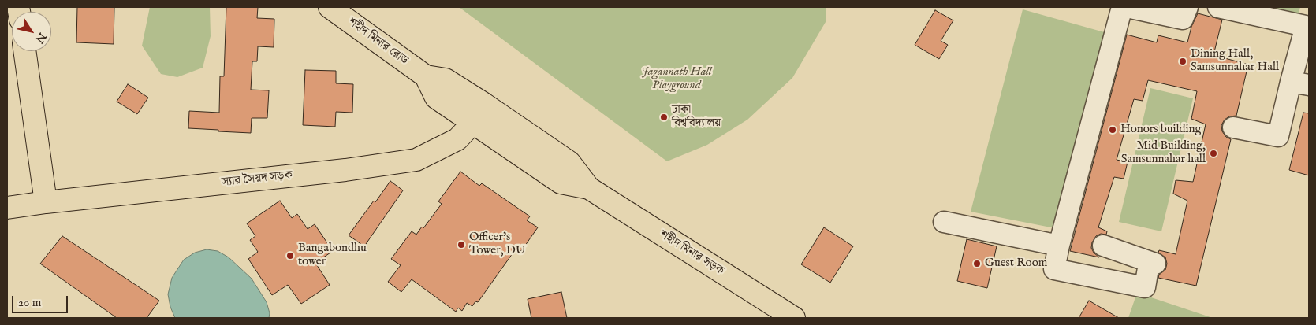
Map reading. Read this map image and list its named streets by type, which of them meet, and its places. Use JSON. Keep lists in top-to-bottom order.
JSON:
{
  "streets": {
    "main road": ["শহীদ মিনার রোড", "স্যার সৈয়দ সড়ক", "শহীদ মিনার সড়ক"]
  },
  "crossings": [
    ["শহীদ মিনার রোড", "স্যার সৈয়দ সড়ক"],
    ["শহীদ মিনার রোড", "শহীদ মিনার সড়ক"],
    ["স্যার সৈয়দ সড়ক", "শহীদ মিনার সড়ক"]
  ],
  "parks": ["Jagannath Hall Playground"],
  "places": [
    "Dining Hall, Samsunnahar Hall",
    "ঢাকা বিশ্ববিদ্যালয়",
    "Honors building",
    "Mid Building, Samsunnahar hall",
    "Officer's Tower, DU",
    "Bangabondhu tower",
    "Guest Room"
  ],
  "scale_bar": "20 m",
  "north": "bottom right"
}
